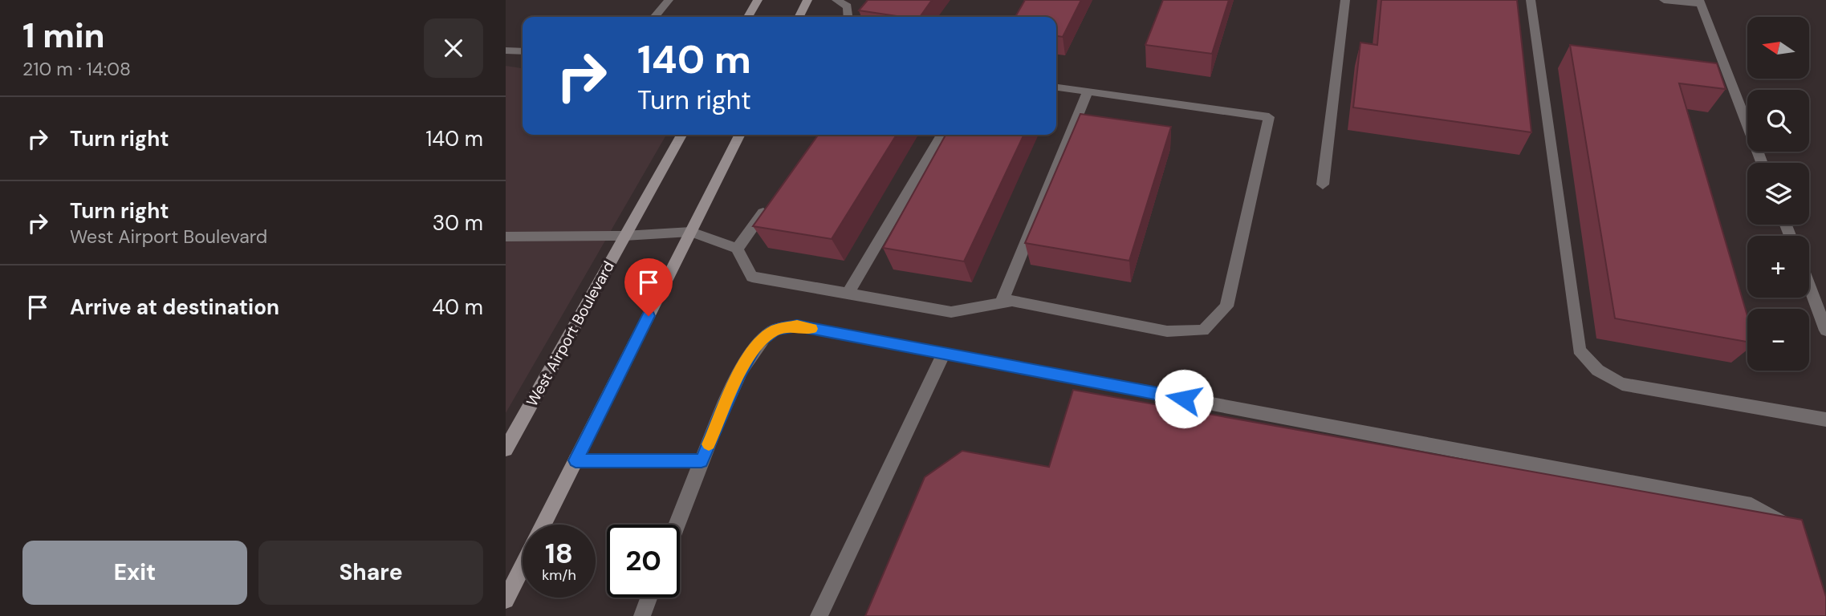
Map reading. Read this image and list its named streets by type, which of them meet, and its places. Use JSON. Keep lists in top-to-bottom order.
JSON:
{
  "streets": {
    "main road": ["West Airport Boulevard"]
  },
  "north": "left",
  "page": {
    "heading": ["1 min", "210 m · 14:08"],
    "map_buttons": ["+", "−"],
    "turn": ["140 m", "Turn right"],
    "list": [
      {
        "name": "Turn right",
        "value": "140 m"
      },
      {
        "name": "Turn right",
        "note": "West Airport Boulevard",
        "value": "30 m"
      },
      {
        "name": "Arrive at destination",
        "value": "40 m"
      }
    ],
    "speed": "18 km/h",
    "limit": "20",
    "buttons": ["Exit", "Share"]
  }
}
